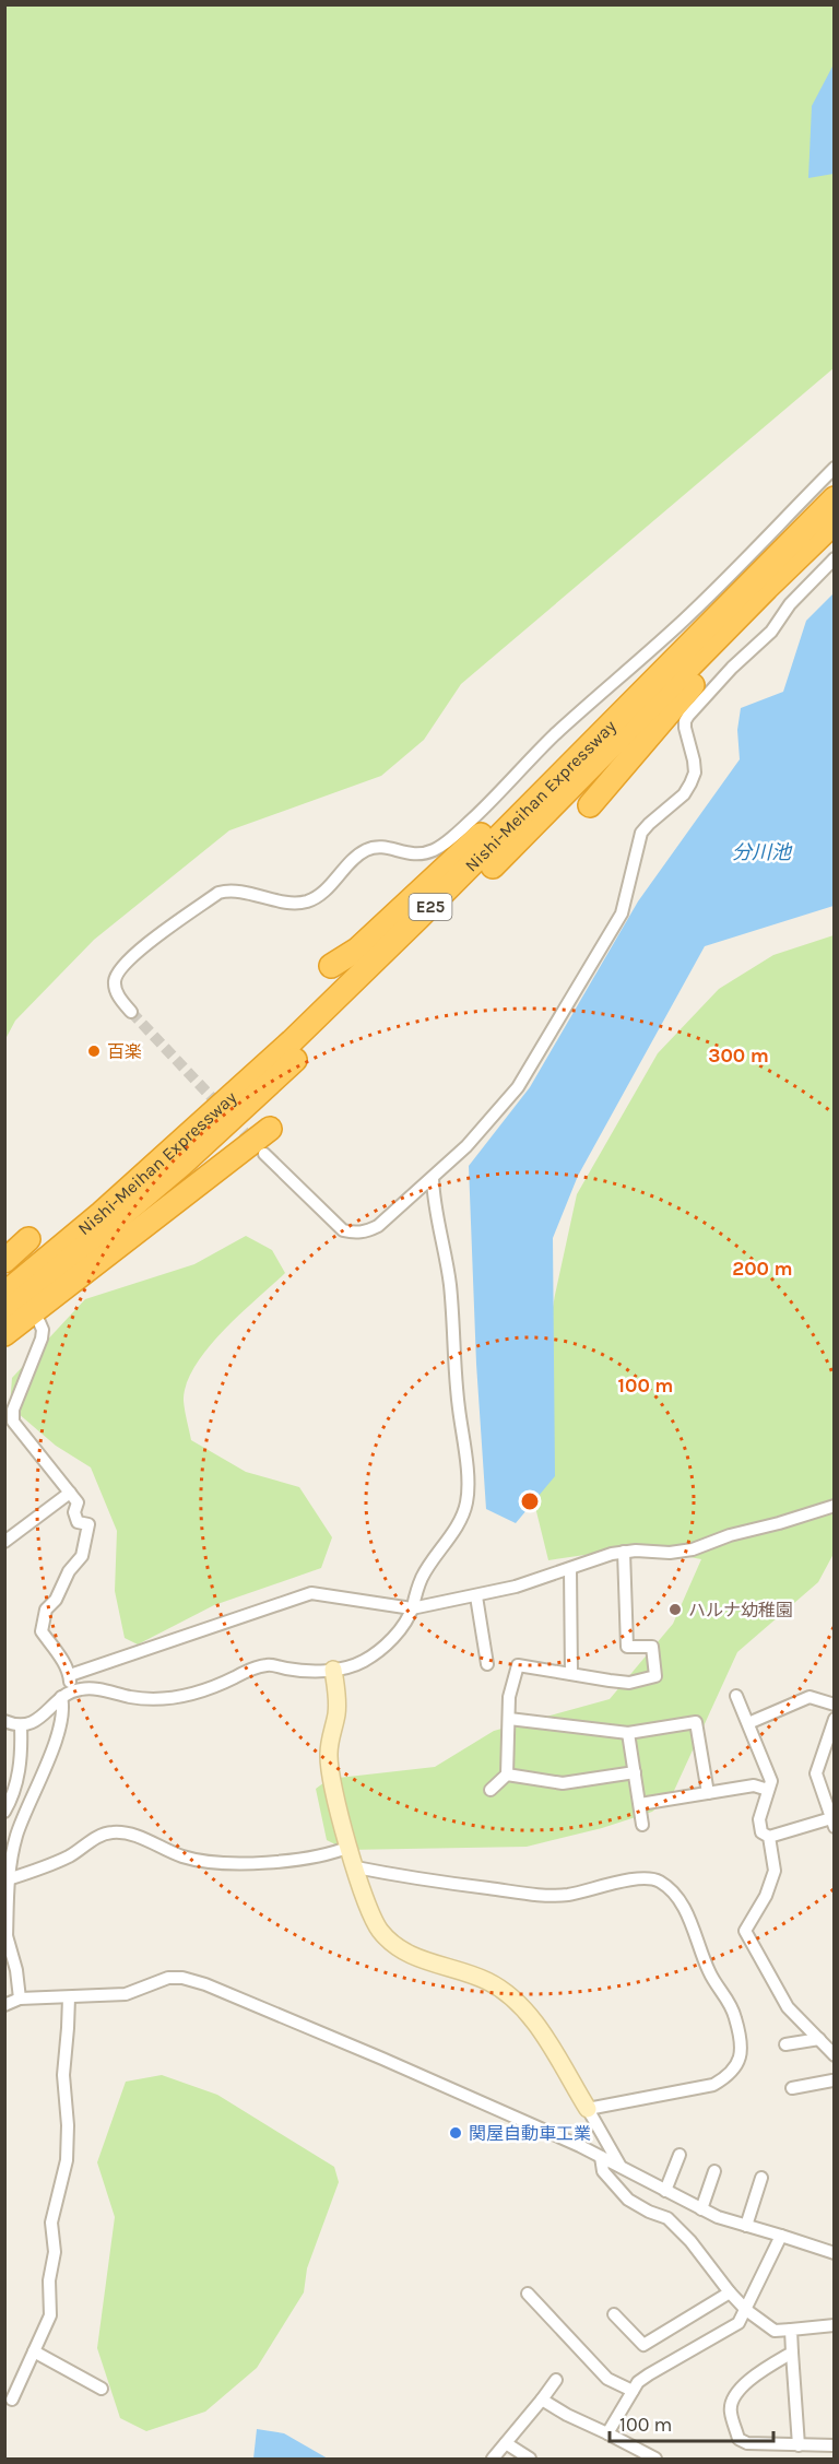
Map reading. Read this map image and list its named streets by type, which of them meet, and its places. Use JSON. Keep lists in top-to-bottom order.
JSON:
{
  "streets": {
    "highway": ["Nishi-Meihan Expressway", "E25"]
  },
  "water": ["分川池"],
  "places": ["百楽", "ハルナ幼稚園", "関屋自動車工業"],
  "scale_bar": "100 m",
  "rings": ["300 m", "200 m", "100 m"]
}
